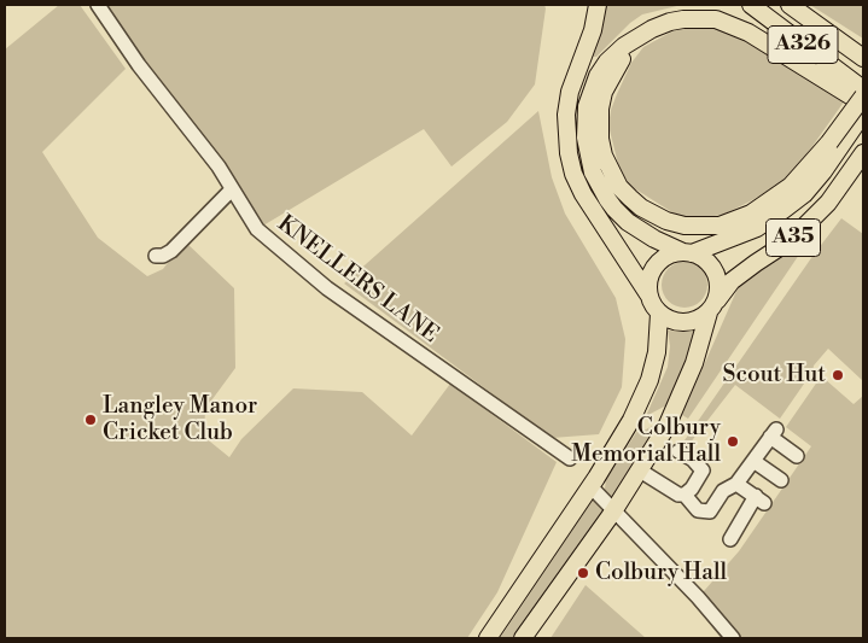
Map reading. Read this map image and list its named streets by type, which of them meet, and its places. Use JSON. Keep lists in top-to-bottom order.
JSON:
{
  "streets": {
    "main road": ["A326", "A35"],
    "street": ["KNELLERS LANE"]
  },
  "places": [
    "Scout Hut",
    "Langley Manor Cricket Club",
    "Colbury Memorial Hall",
    "Colbury Hall"
  ]
}
